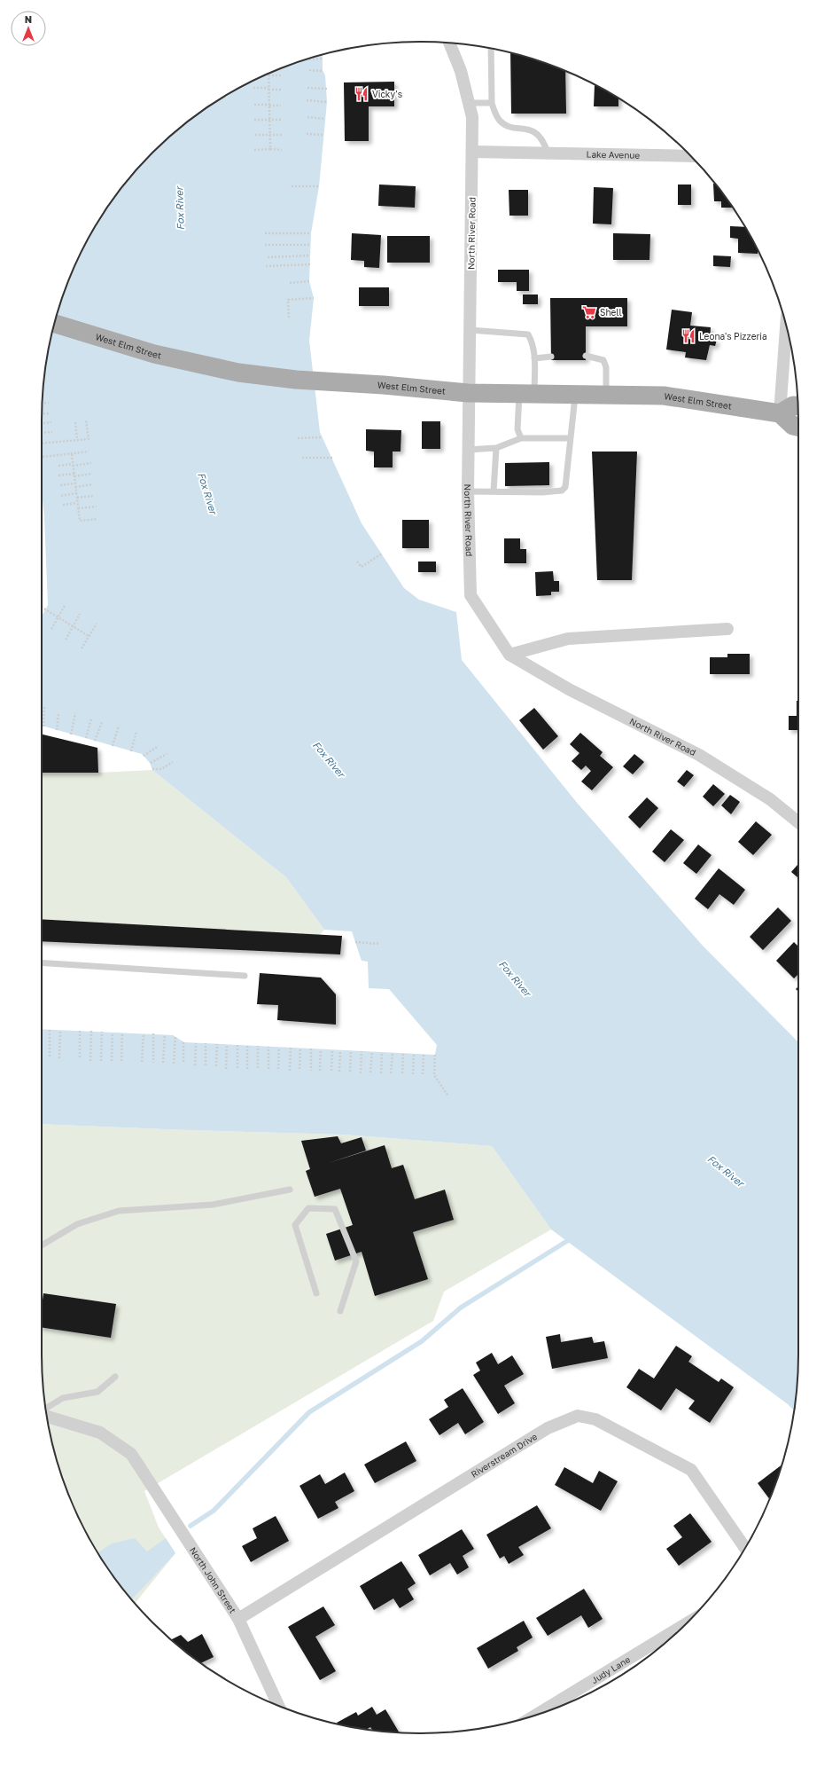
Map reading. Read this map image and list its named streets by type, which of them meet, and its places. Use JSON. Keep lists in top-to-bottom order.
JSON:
{
  "streets": {
    "main road": ["West Elm Street"],
    "street": [
      "Lake Avenue",
      "North River Road",
      "Riverstream Drive",
      "North John Street",
      "Judy Lane"
    ]
  },
  "crossings": [
    ["Lake Avenue", "North River Road"],
    ["North River Road", "West Elm Street"],
    ["Riverstream Drive", "North John Street"]
  ],
  "water": ["Fox River"],
  "places": {
    "restaurant": ["Vicky's", "Leona's Pizzeria"],
    "supermarket": ["Shell"]
  },
  "north": "top"
}
